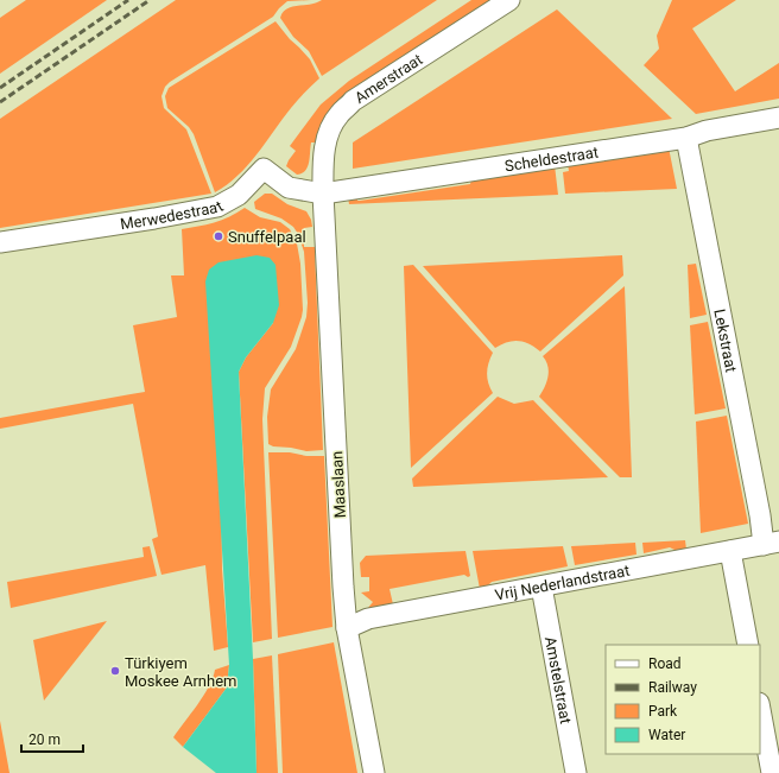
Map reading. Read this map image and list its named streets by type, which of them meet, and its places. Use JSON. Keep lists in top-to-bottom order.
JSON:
{
  "streets": {
    "street": [
      "Amerstraat",
      "Scheldestraat",
      "Merwedestraat",
      "Lekstraat",
      "Maaslaan",
      "Vrij Nederlandstraat",
      "Amstelstraat"
    ]
  },
  "crossings": [
    ["Amerstraat", "Scheldestraat"],
    ["Amerstraat", "Merwedestraat"],
    ["Amerstraat", "Maaslaan"],
    ["Scheldestraat", "Merwedestraat"],
    ["Scheldestraat", "Lekstraat"],
    ["Scheldestraat", "Maaslaan"],
    ["Merwedestraat", "Maaslaan"],
    ["Lekstraat", "Vrij Nederlandstraat"],
    ["Maaslaan", "Vrij Nederlandstraat"],
    ["Vrij Nederlandstraat", "Amstelstraat"]
  ],
  "places": ["Snuffelpaal", "Türkiyem Moskee Arnhem"],
  "legend": [
    "Road",
    "Railway",
    "Park",
    "Water"
  ],
  "scale_bar": "20 m"
}
